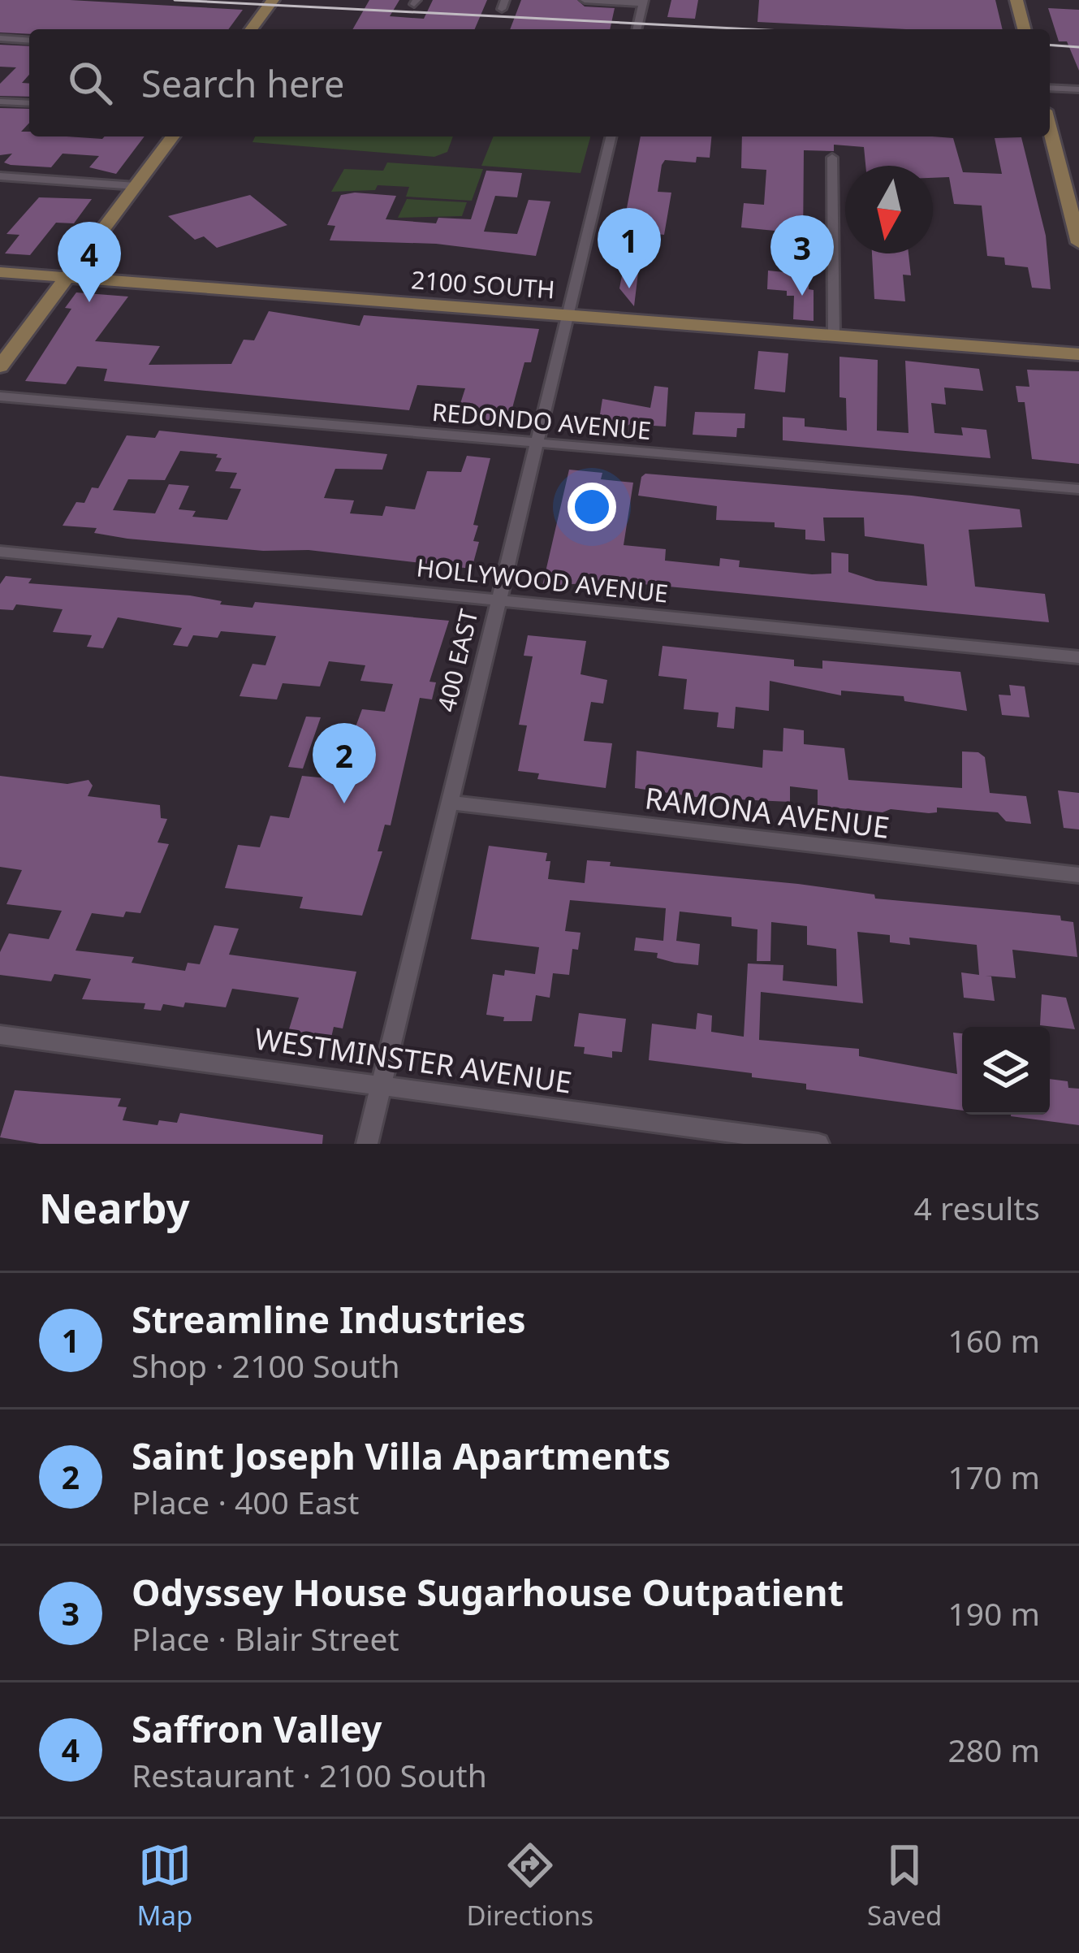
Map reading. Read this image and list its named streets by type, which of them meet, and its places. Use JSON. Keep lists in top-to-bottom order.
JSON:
{
  "streets": {
    "street": [
      "2100 SOUTH",
      "REDONDO AVENUE",
      "HOLLYWOOD AVENUE",
      "400 EAST",
      "RAMONA AVENUE",
      "WESTMINSTER AVENUE"
    ]
  },
  "crossings": [
    ["2100 SOUTH", "400 EAST"],
    ["REDONDO AVENUE", "400 EAST"],
    ["HOLLYWOOD AVENUE", "400 EAST"],
    ["400 EAST", "RAMONA AVENUE"],
    ["400 EAST", "WESTMINSTER AVENUE"]
  ],
  "north": "bottom",
  "page": {
    "search": "Search here",
    "pins": [
      "1",
      "3",
      "4",
      "2"
    ],
    "heading": ["Nearby", "4 results"],
    "list": [
      {
        "mark": "1",
        "name": "Streamline Industries",
        "note": "Shop · 2100 South",
        "value": "160 m"
      },
      {
        "mark": "2",
        "name": "Saint Joseph Villa Apartments",
        "note": "Place · 400 East",
        "value": "170 m"
      },
      {
        "mark": "3",
        "name": "Odyssey House Sugarhouse Outpatient",
        "note": "Place · Blair Street",
        "value": "190 m"
      },
      {
        "mark": "4",
        "name": "Saffron Valley",
        "note": "Restaurant · 2100 South",
        "value": "280 m"
      }
    ],
    "nav": ["Map", "Directions", "Saved"]
  }
}
